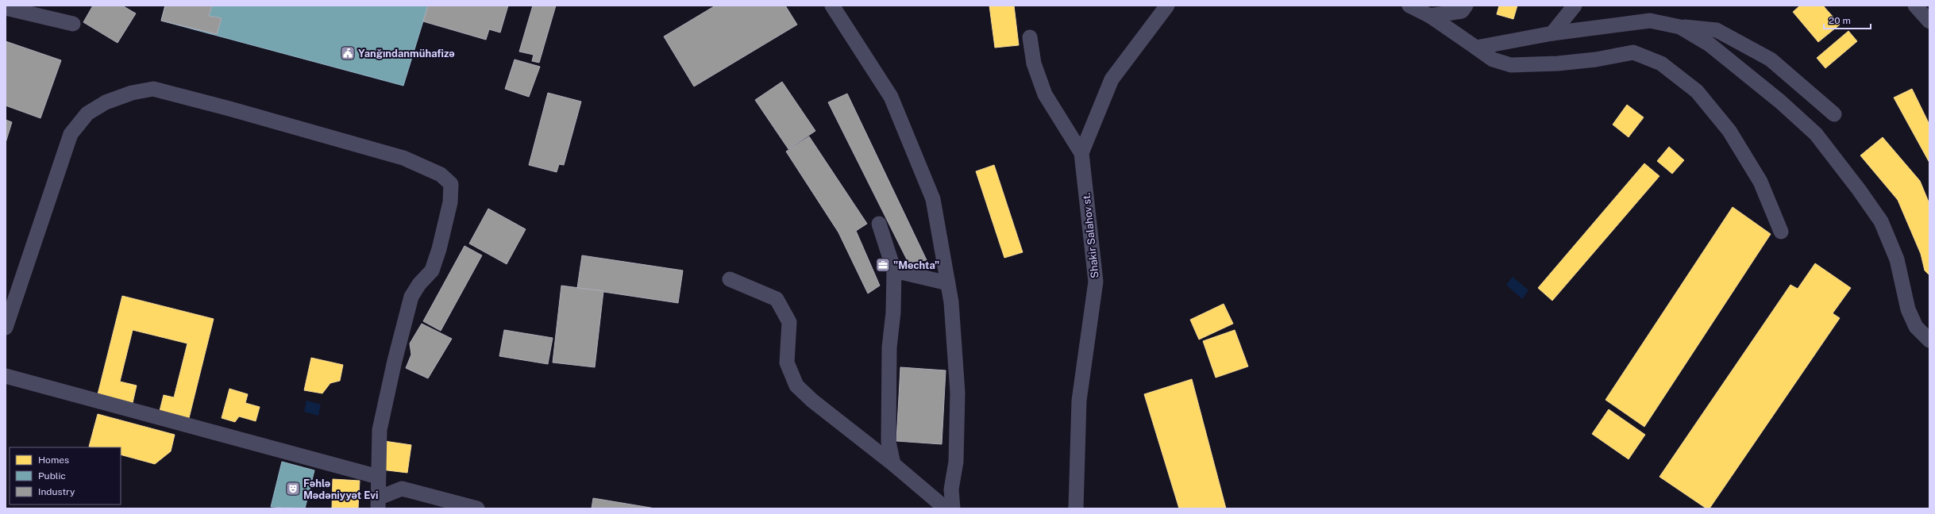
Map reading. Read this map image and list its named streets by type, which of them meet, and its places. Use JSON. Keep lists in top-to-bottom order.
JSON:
{
  "streets": {
    "street": ["Shakir Salahov st."]
  },
  "places": {
    "public building": ["Yanğındanmühafizə"],
    "office": ["\"Mechta\""],
    "theatre": ["Fəhlə Mədəniyyət Evi"]
  },
  "legend": ["Homes", "Public", "Industry"],
  "scale_bar": "20 m"
}
